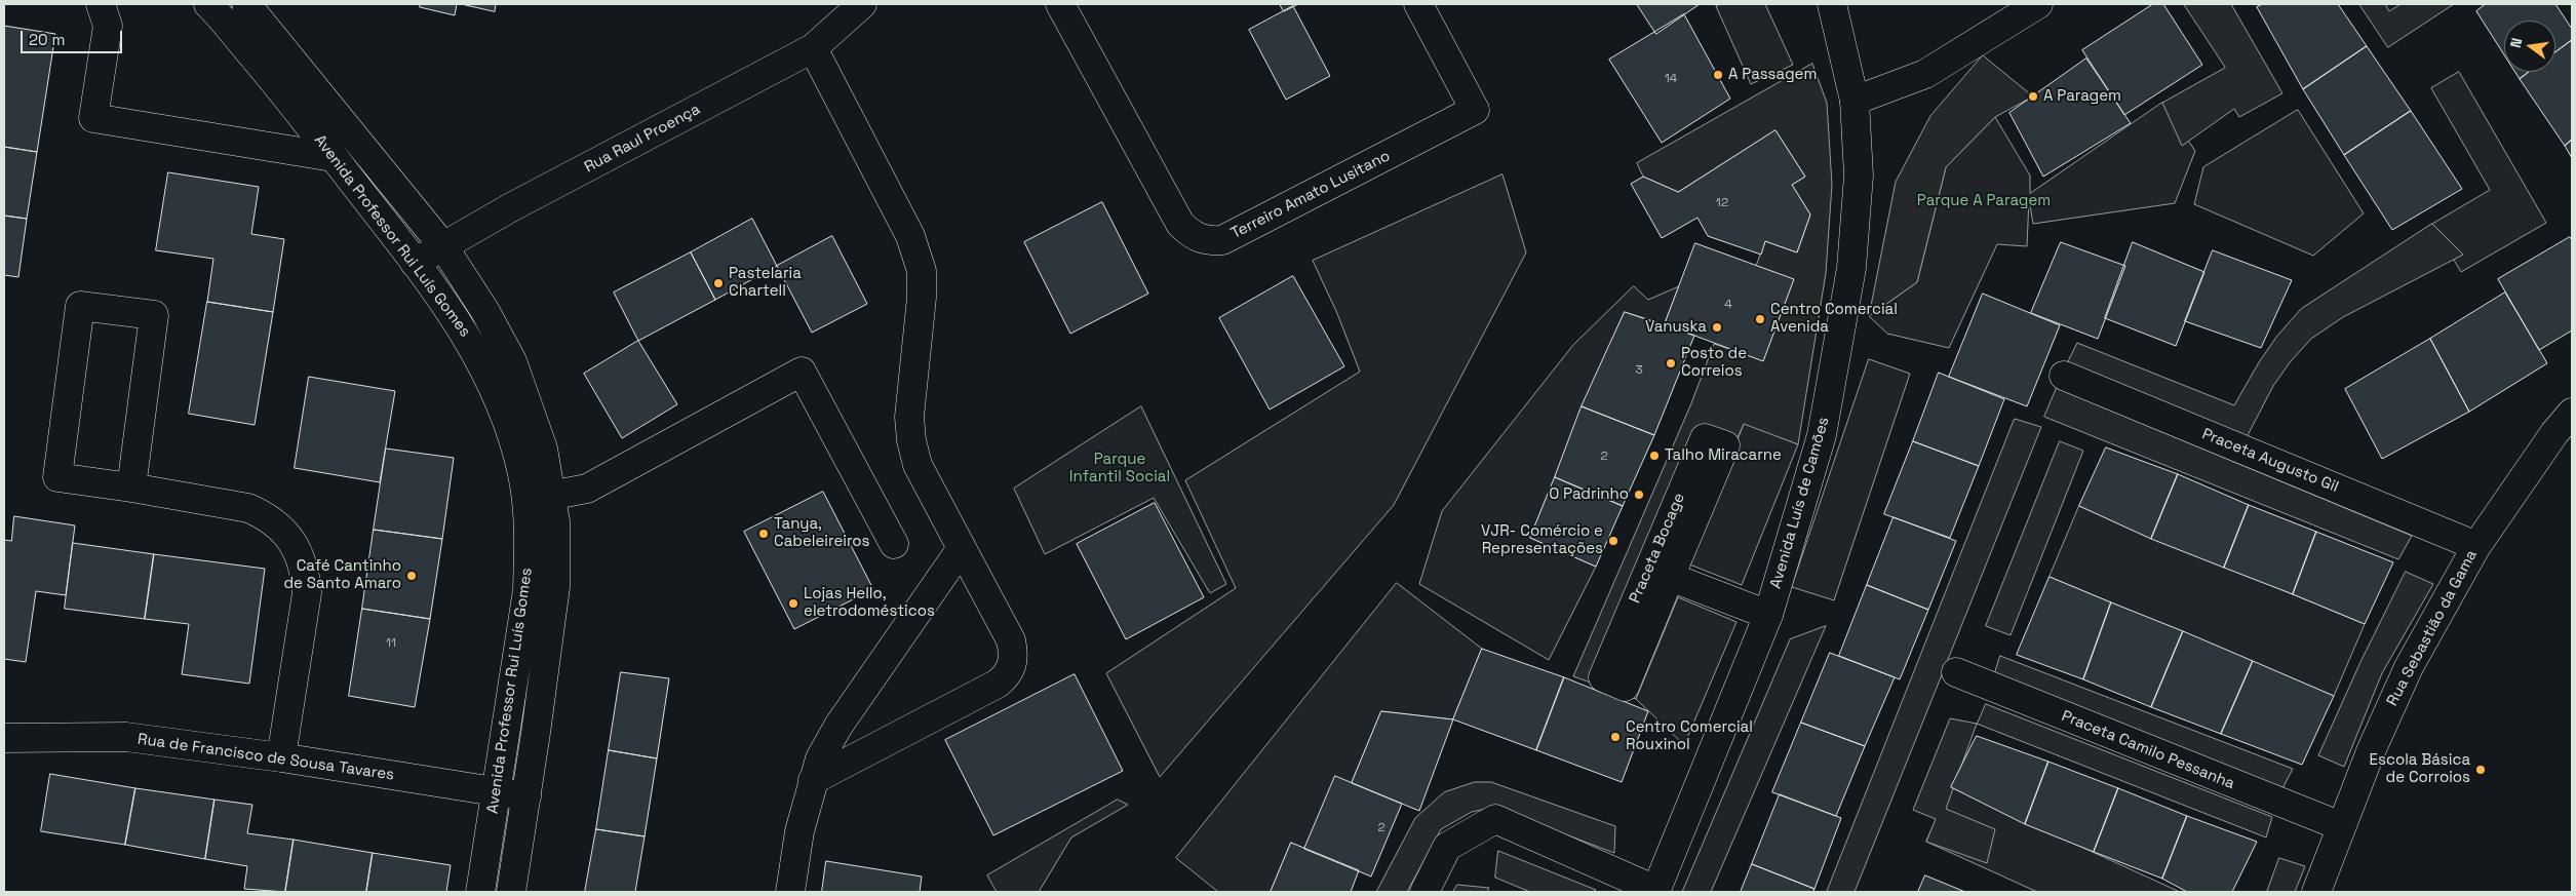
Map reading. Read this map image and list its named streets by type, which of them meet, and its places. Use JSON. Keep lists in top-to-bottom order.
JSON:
{
  "streets": {
    "street": [
      "Rua Raul Proença",
      "Terreiro Amato Lusitano",
      "Avenida Professor Rui Luís Gomes",
      "Praceta Augusto Gil",
      "Avenida Luís de Camões",
      "Praceta Bocage",
      "Rua Sebastião da Gama",
      "Praceta Camilo Pessanha",
      "Rua de Francisco de Sousa Tavares"
    ]
  },
  "crossings": [
    ["Rua Raul Proença", "Avenida Professor Rui Luís Gomes"],
    ["Avenida Professor Rui Luís Gomes", "Rua de Francisco de Sousa Tavares"],
    ["Praceta Augusto Gil", "Rua Sebastião da Gama"],
    ["Avenida Luís de Camões", "Praceta Bocage"],
    ["Rua Sebastião da Gama", "Praceta Camilo Pessanha"]
  ],
  "parks": ["Parque A Paragem", "Parque Infantil Social"],
  "places": [
    "A Passagem",
    "A Paragem",
    "Pastelaria Chartell",
    "Centro Comercial Avenida",
    "Vanuska",
    "Posto de Correios",
    "Talho Miracarne",
    "O Padrinho",
    "Tanya, Cabeleireiros",
    "VJR- Comércio e Representações",
    "Café Cantinho de Santo Amaro",
    "Lojas Hello, eletrodomésticos",
    "Centro Comercial Rouxinol",
    "Escola Básica de Corroios"
  ],
  "house_numbers": [
    "14",
    "12",
    "4",
    "3",
    "2",
    "11",
    "2"
  ],
  "scale_bar": "20 m",
  "north": "left"
}
